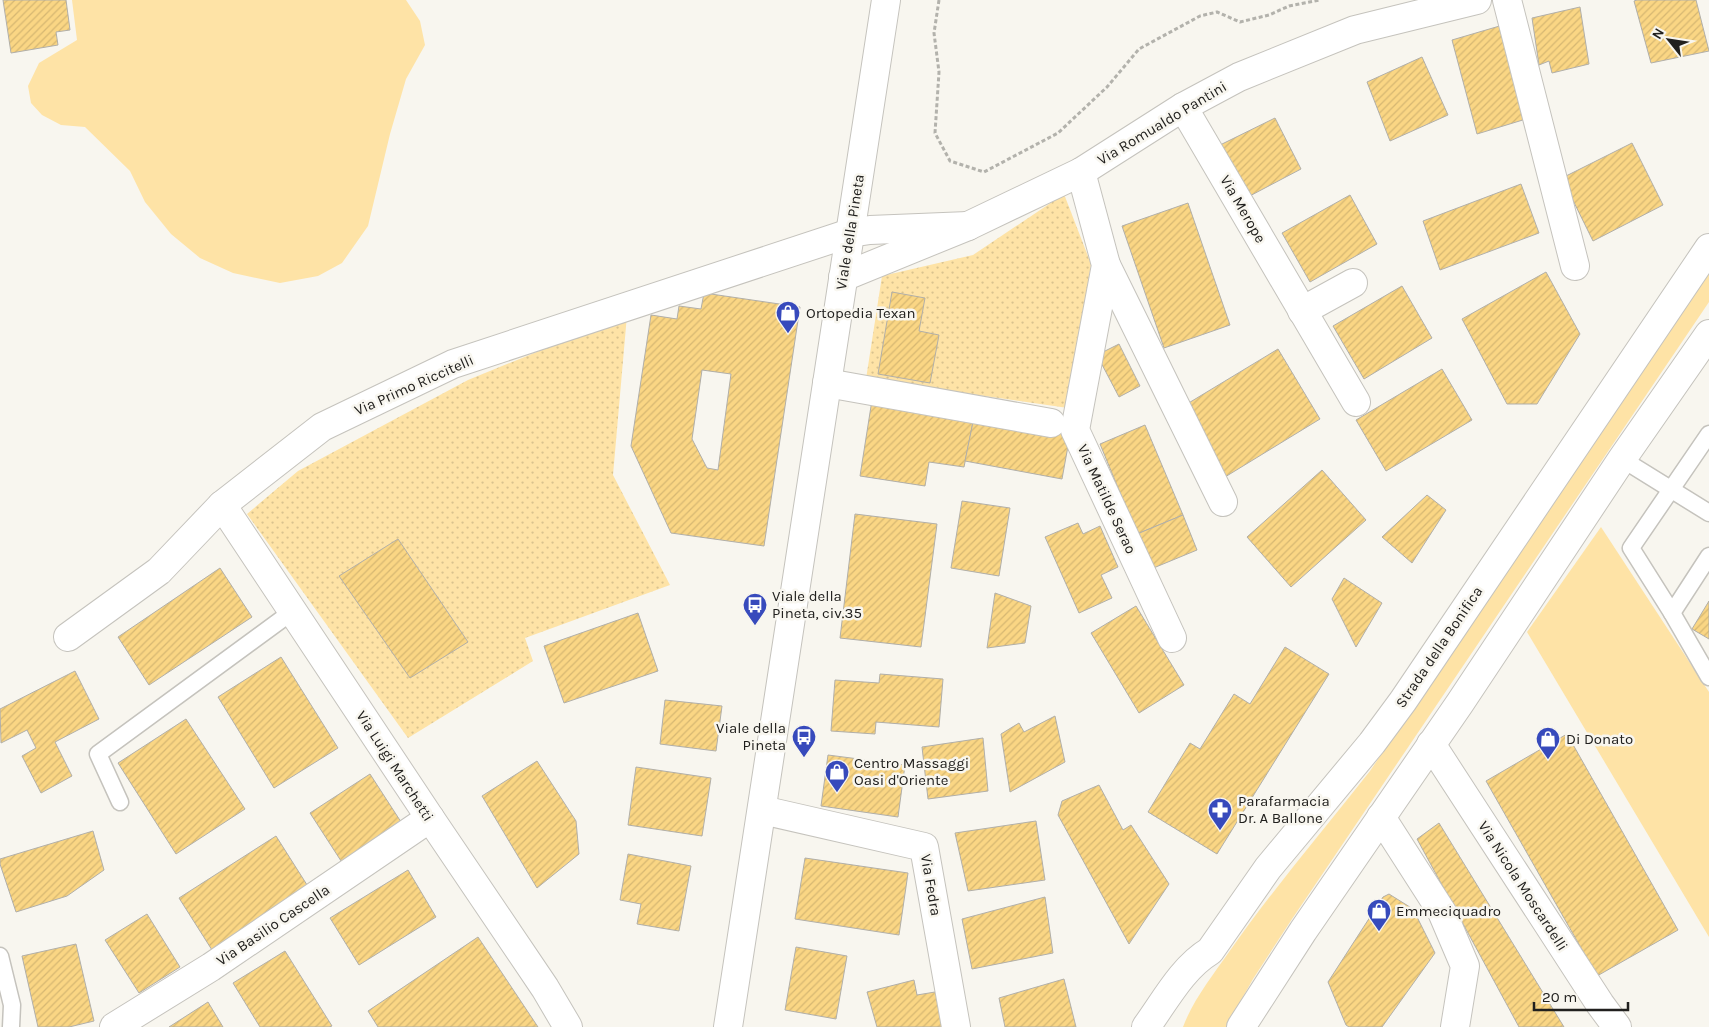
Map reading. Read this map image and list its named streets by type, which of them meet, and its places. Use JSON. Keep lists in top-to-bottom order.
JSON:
{
  "streets": {
    "street": [
      "Via Romualdo Pantini",
      "Via Merope",
      "Viale della Pineta",
      "Via Primo Riccitelli",
      "Via Matilde Serao",
      "Strada della Bonifica",
      "Via Luigi Marchetti",
      "Via Fedra",
      "Via Nicola Moscardelli",
      "Via Basilio Cascella"
    ]
  },
  "crossings": [
    ["Via Romualdo Pantini", "Via Merope"],
    ["Via Romualdo Pantini", "Viale della Pineta"],
    ["Via Romualdo Pantini", "Via Primo Riccitelli"],
    ["Via Romualdo Pantini", "Via Matilde Serao"],
    ["Viale della Pineta", "Via Primo Riccitelli"],
    ["Viale della Pineta", "Via Fedra"],
    ["Via Primo Riccitelli", "Via Luigi Marchetti"],
    ["Via Luigi Marchetti", "Via Basilio Cascella"]
  ],
  "places": {
    "shop": [
      "Ortopedia Texan",
      "Di Donato",
      "Centro Massaggi Oasi d'Oriente",
      "Emmeciquadro"
    ],
    "bus stop": ["Viale della Pineta, civ.35", "Viale della Pineta"],
    "pharmacy": ["Parafarmacia Dr. A Ballone"]
  },
  "scale_bar": "20 m",
  "north": "top left"
}
